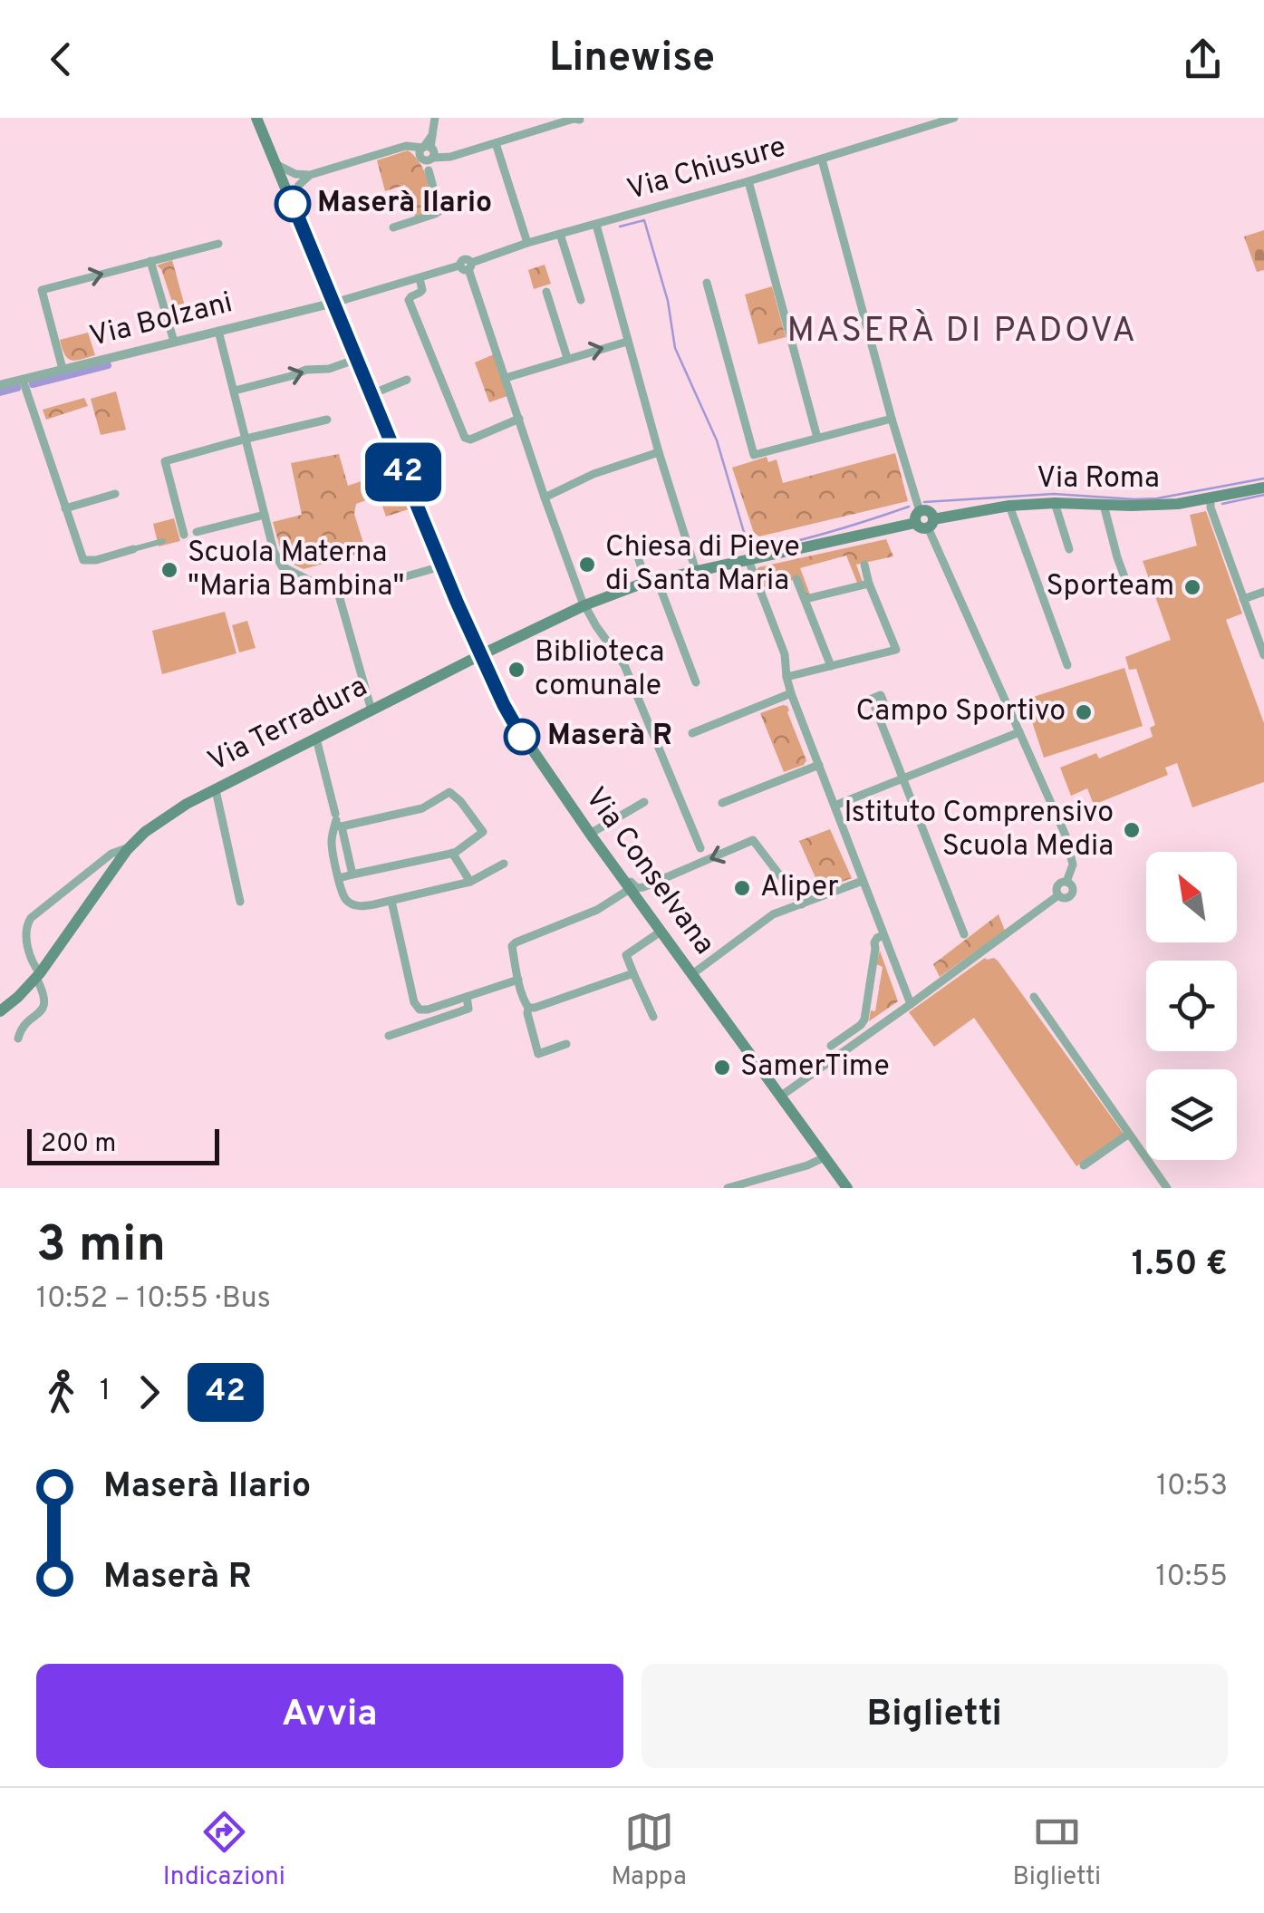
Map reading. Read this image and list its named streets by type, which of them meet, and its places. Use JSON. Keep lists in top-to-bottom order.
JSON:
{
  "streets": {
    "main road": ["Via Roma", "Via Terradura", "Via Conselvana"],
    "street": ["Via Chiusure", "Via Bolzani"]
  },
  "crossings": [
    ["Via Chiusure", "Via Bolzani"],
    ["Via Chiusure", "Via Conselvana"],
    ["Via Bolzani", "Via Conselvana"],
    ["Via Roma", "Via Terradura"],
    ["Via Terradura", "Via Conselvana"]
  ],
  "districts": ["MASERÀ DI PADOVA"],
  "places": [
    "Maserà Ilario",
    "Chiesa di Pieve di Santa Maria",
    "Scuola Materna \"Maria Bambina\"",
    "Sporteam",
    "Biblioteca comunale",
    "Campo Sportivo",
    "Maserà R",
    "Istituto Comprensivo Scuola Media",
    "Aliper",
    "SamerTime"
  ],
  "lines": ["bus line 42"],
  "scale_bar": "200 m",
  "north": "top left",
  "page": {
    "header": "Linewise",
    "on_map": "42",
    "scale": "200 m",
    "heading": ["3 min", "10:52 – 10:55 · Bus", "1.50 €"],
    "legs": ["1", "42"],
    "list": [
      {
        "name": "Maserà Ilario",
        "value": "10:53"
      },
      {
        "name": "Maserà R",
        "value": "10:55"
      }
    ],
    "buttons": ["Avvia", "Biglietti"],
    "tabs": ["Indicazioni", "Mappa", "Biglietti"]
  }
}
